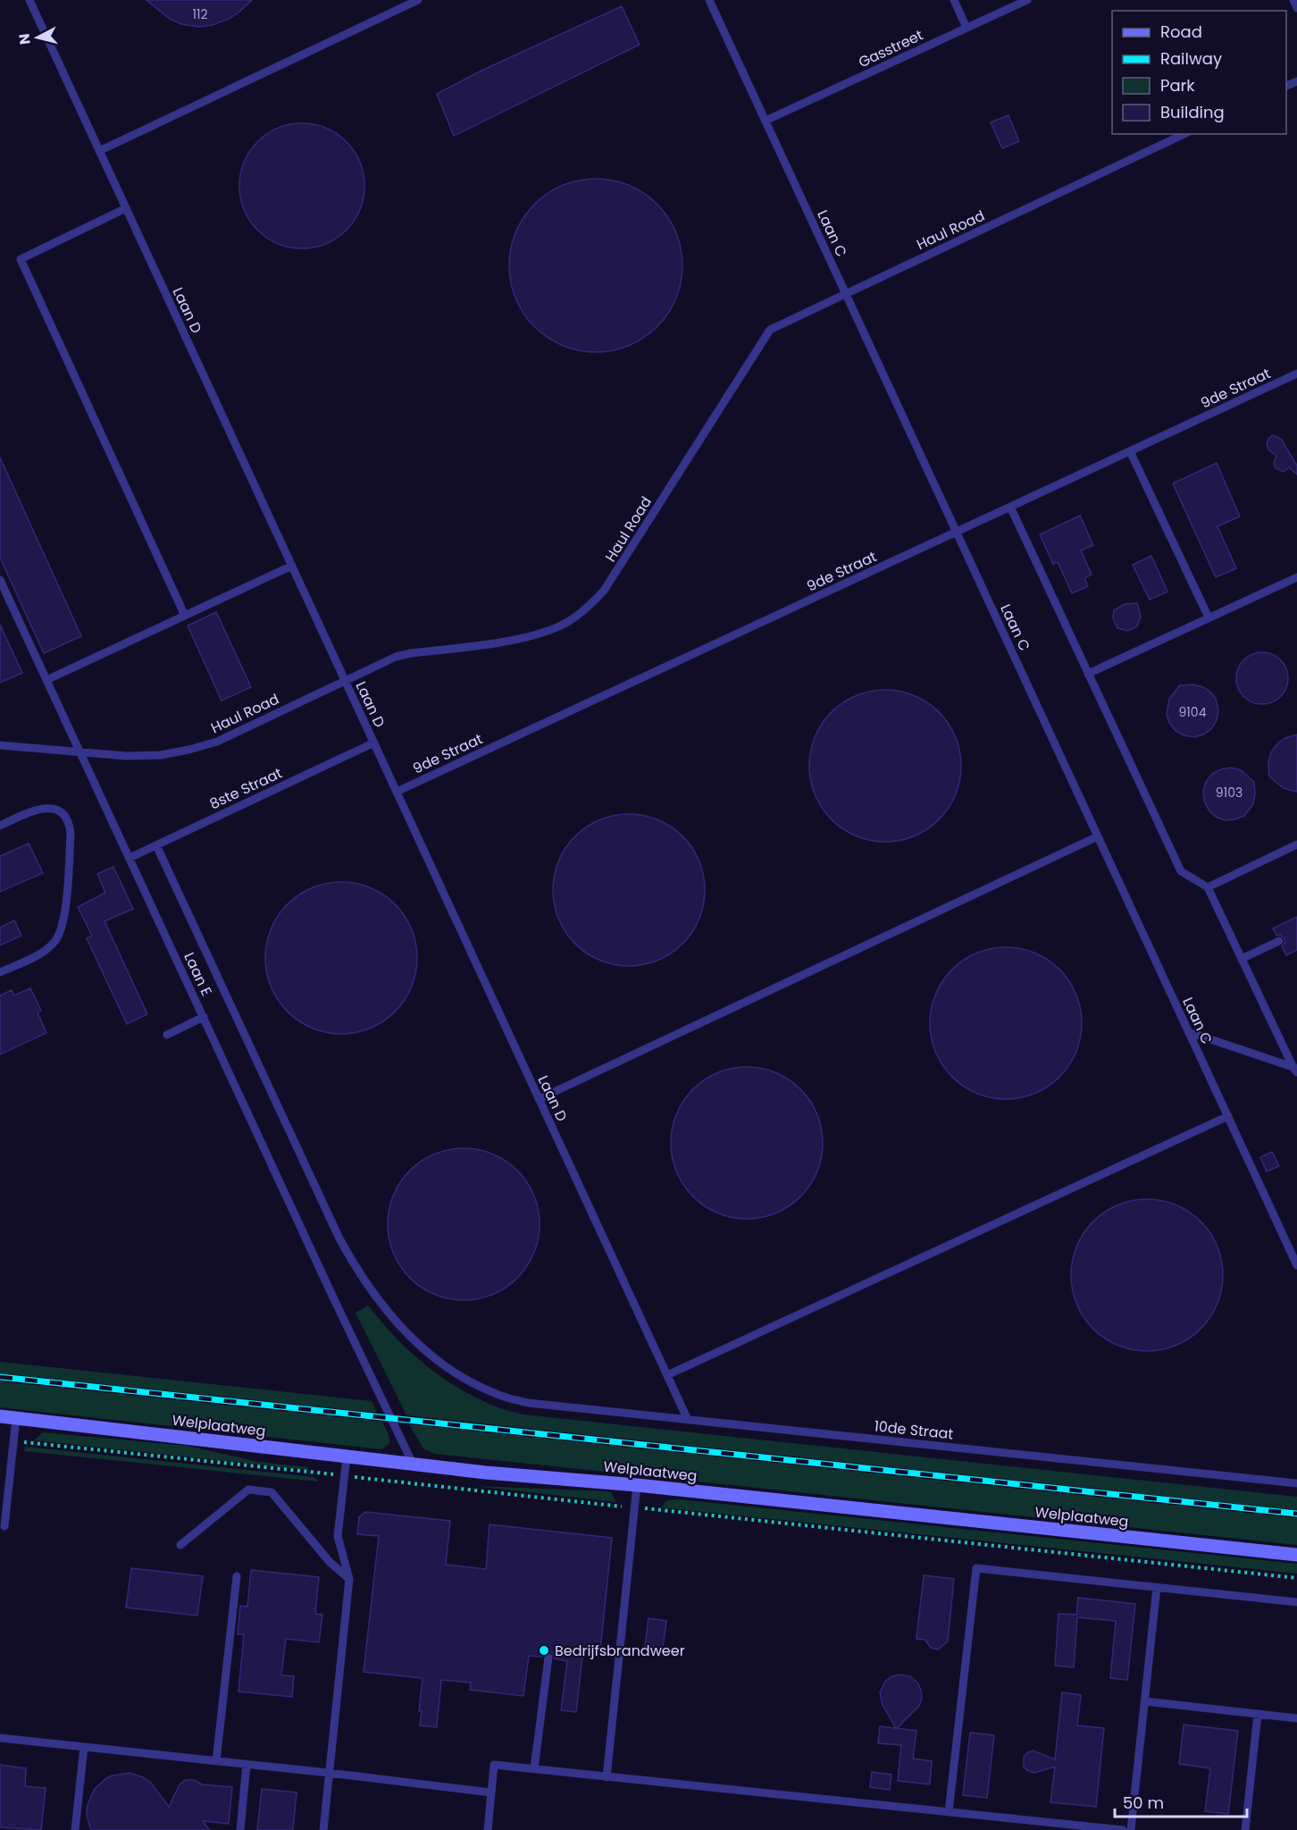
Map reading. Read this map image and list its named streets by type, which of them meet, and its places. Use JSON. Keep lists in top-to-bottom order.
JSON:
{
  "streets": {
    "street": ["Welplaatweg"],
    "lane": [
      "Gasstreet",
      "Haul Road",
      "Laan C",
      "Laan D",
      "9de Straat",
      "8ste Straat",
      "Laan E",
      "10de Straat"
    ]
  },
  "crossings": [
    ["Gasstreet", "Laan C"],
    ["Haul Road", "Laan C"],
    ["Haul Road", "Laan D"],
    ["Haul Road", "Laan E"],
    ["Laan C", "9de Straat"],
    ["Laan D", "9de Straat"],
    ["Laan D", "8ste Straat"],
    ["Laan D", "10de Straat"],
    ["8ste Straat", "Laan E"],
    ["8ste Straat", "10de Straat"],
    ["Laan E", "Welplaatweg"]
  ],
  "places": ["Bedrijfsbrandweer"],
  "house_numbers": ["112", "9104", "9103"],
  "legend": [
    "Road",
    "Railway",
    "Park",
    "Building"
  ],
  "scale_bar": "50 m",
  "north": "left"
}
